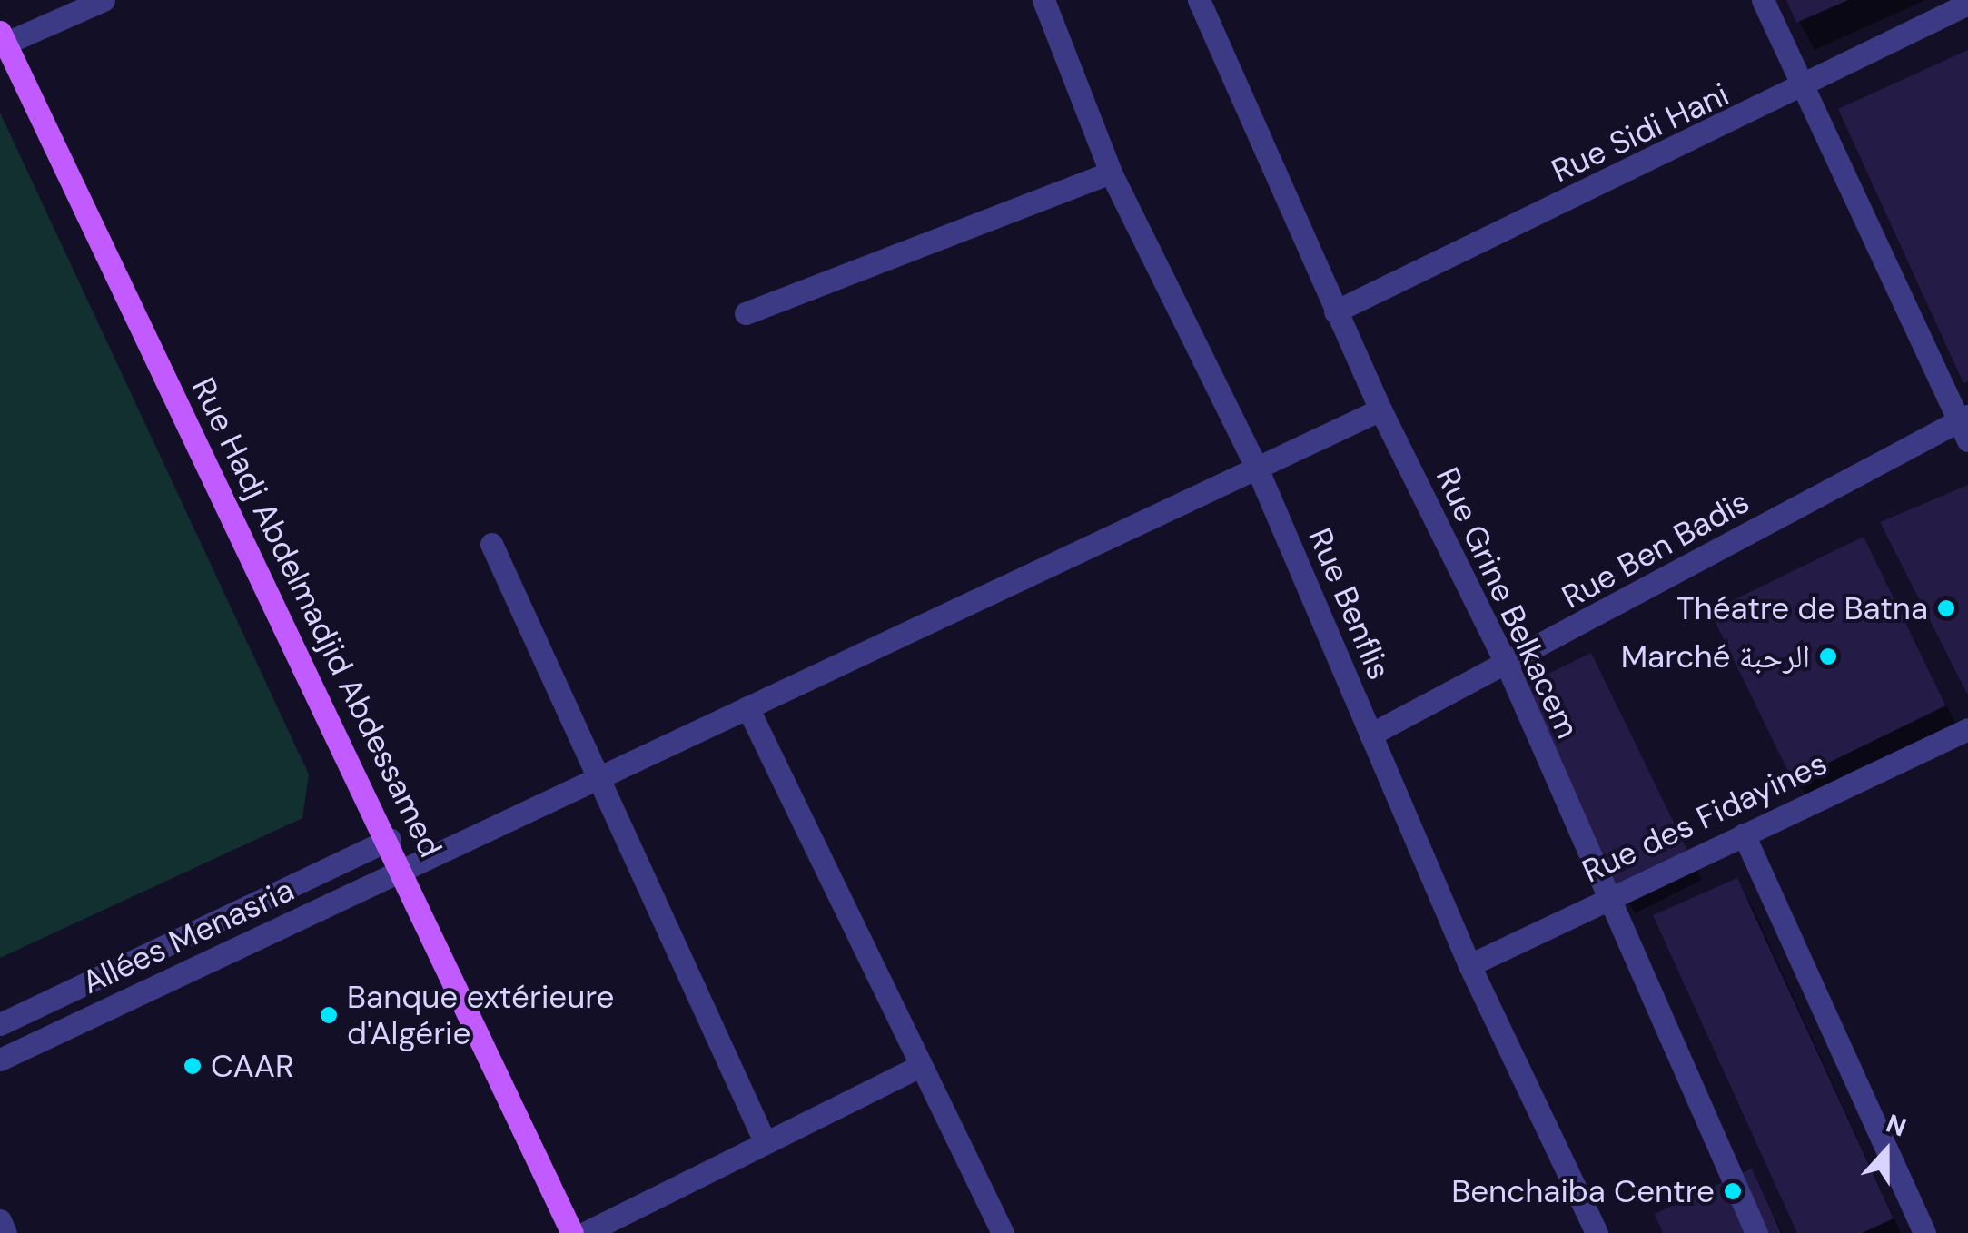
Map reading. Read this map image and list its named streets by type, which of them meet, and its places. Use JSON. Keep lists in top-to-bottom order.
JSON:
{
  "streets": {
    "main road": ["Rue Hadj Abdelmadjid Abdessamed"],
    "street": [
      "Rue Sidi Hani",
      "Rue Ben Badis",
      "Rue Grine Belkacem",
      "Rue Benflis",
      "Rue des Fidayines",
      "Allées Menasria"
    ]
  },
  "crossings": [
    ["Rue Sidi Hani", "Rue Grine Belkacem"],
    ["Rue Ben Badis", "Rue Grine Belkacem"],
    ["Rue Ben Badis", "Rue Benflis"],
    ["Rue Grine Belkacem", "Rue des Fidayines"],
    ["Rue Grine Belkacem", "Allées Menasria"],
    ["Rue Benflis", "Rue des Fidayines"],
    ["Rue Benflis", "Allées Menasria"],
    ["Rue Hadj Abdelmadjid Abdessamed", "Allées Menasria"]
  ],
  "places": [
    "Théatre de Batna",
    "Marché الرحبة",
    "Banque extérieure d'Algérie",
    "CAAR",
    "Benchaiba Centre"
  ],
  "north": "top"
}
